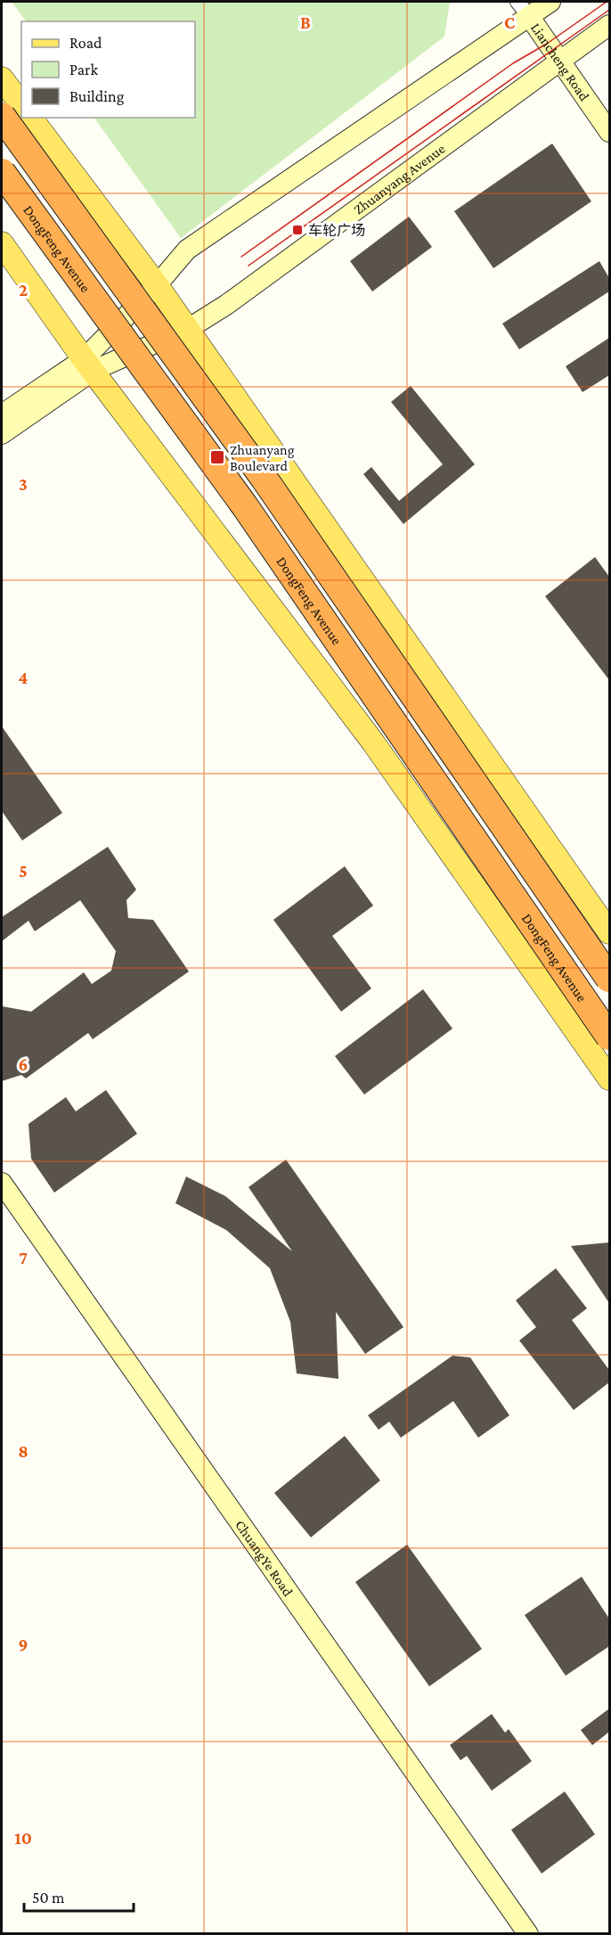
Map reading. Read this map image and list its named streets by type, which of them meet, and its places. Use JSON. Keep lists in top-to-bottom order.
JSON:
{
  "streets": {
    "highway": ["DongFeng Avenue"],
    "main road": ["Liancheng Road", "Zhuanyang Avenue", "ChuangYe Road"]
  },
  "crossings": [
    ["Liancheng Road", "Zhuanyang Avenue"]
  ],
  "places": {
    "transit": ["车轮广场", "Zhuanyang Boulevard"]
  },
  "legend": ["Road", "Park", "Building"],
  "scale_bar": "50 m",
  "grid": {
    "columns": ["B", "C"],
    "rows": [
      "2",
      "3",
      "4",
      "5",
      "6",
      "7",
      "8",
      "9",
      "10"
    ]
  }
}
